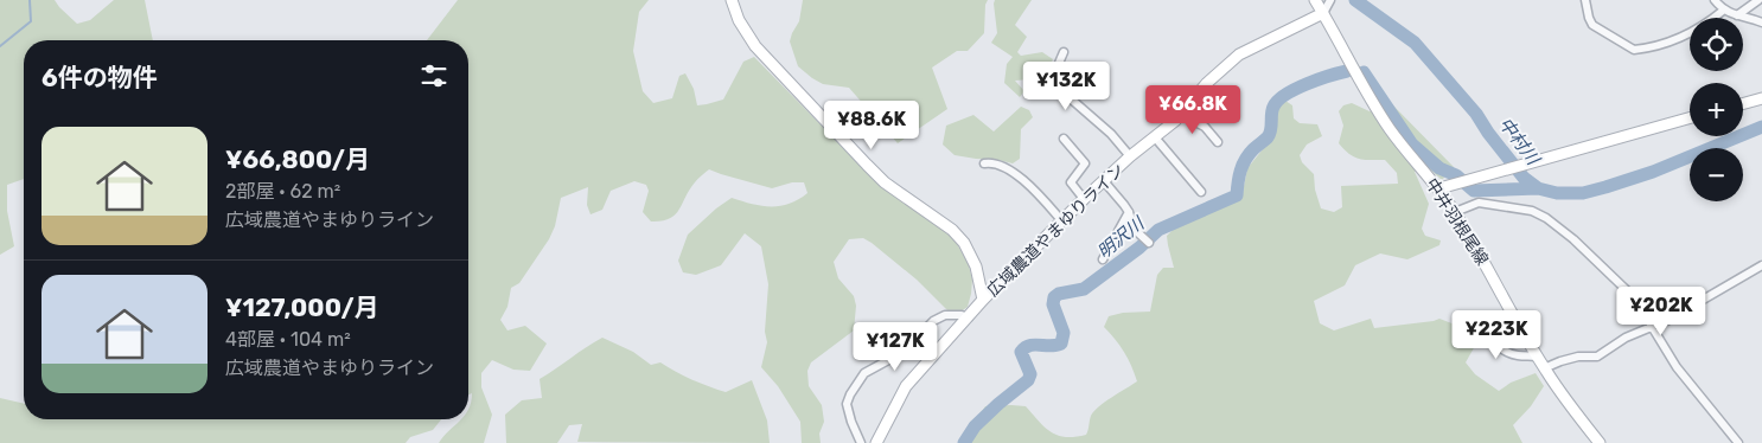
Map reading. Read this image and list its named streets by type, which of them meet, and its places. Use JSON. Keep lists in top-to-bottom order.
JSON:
{
  "streets": {
    "street": ["中井羽根尾線", "広域農道やまゆりライン"]
  },
  "crossings": [
    ["中井羽根尾線", "広域農道やまゆりライン"]
  ],
  "water": ["中村川", "明沢川"],
  "page": {
    "map_buttons": ["+", "−"],
    "heading": "6件の物件",
    "price": [
      "¥132K",
      "¥66.8K",
      "¥88.6K",
      "¥202K",
      "¥223K",
      "¥127K"
    ],
    "list": [
      {
        "name": "¥66,800/月",
        "note": "2部屋 · 62 m² · 広域農道やまゆりライン"
      },
      {
        "name": "¥127,000/月",
        "note": "4部屋 · 104 m² · 広域農道やまゆりライン"
      }
    ]
  }
}
